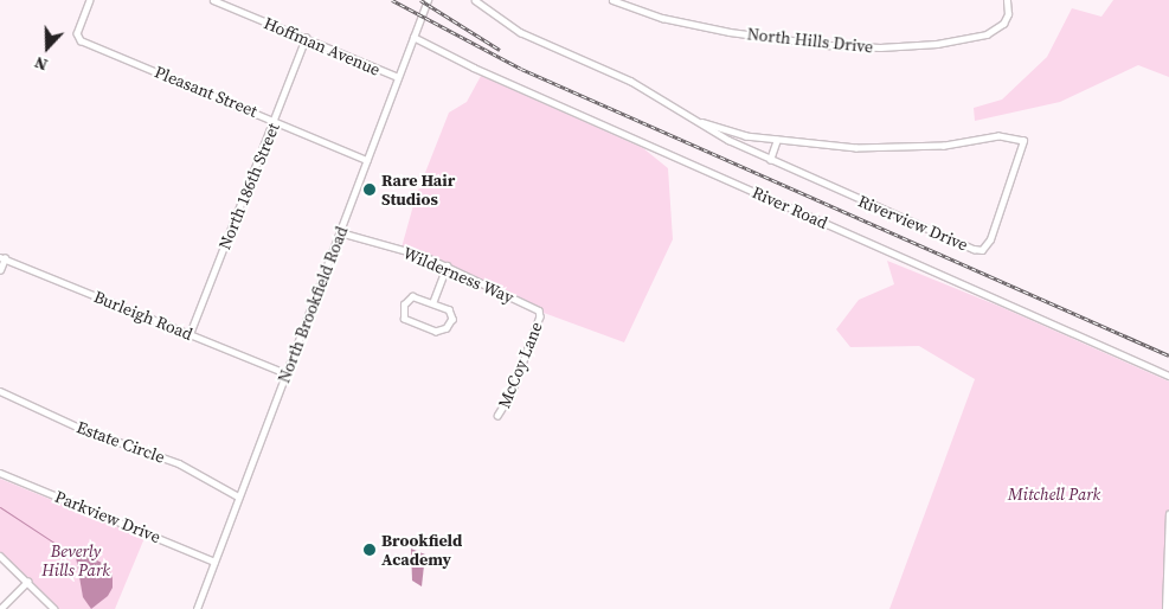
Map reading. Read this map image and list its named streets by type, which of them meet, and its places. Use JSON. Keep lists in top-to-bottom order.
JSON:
{
  "streets": {
    "street": [
      "North Hills Drive",
      "Hoffman Avenue",
      "Pleasant Street",
      "North 186th Street",
      "River Road",
      "Riverview Drive",
      "Wilderness Way",
      "North Brookfield Road",
      "Burleigh Road",
      "McCoy Lane",
      "Estate Circle",
      "Parkview Drive"
    ]
  },
  "crossings": [
    ["Hoffman Avenue", "North 186th Street"],
    ["Hoffman Avenue", "North Brookfield Road"],
    ["Pleasant Street", "North 186th Street"],
    ["Pleasant Street", "North Brookfield Road"],
    ["North 186th Street", "Burleigh Road"],
    ["River Road", "North Brookfield Road"],
    ["Wilderness Way", "North Brookfield Road"],
    ["Wilderness Way", "McCoy Lane"],
    ["North Brookfield Road", "Burleigh Road"],
    ["North Brookfield Road", "Estate Circle"],
    ["North Brookfield Road", "Parkview Drive"]
  ],
  "parks": ["Mitchell Park", "Beverly Hills Park"],
  "places": ["Rare Hair Studios", "Brookfield Academy"],
  "north": "bottom"
}
